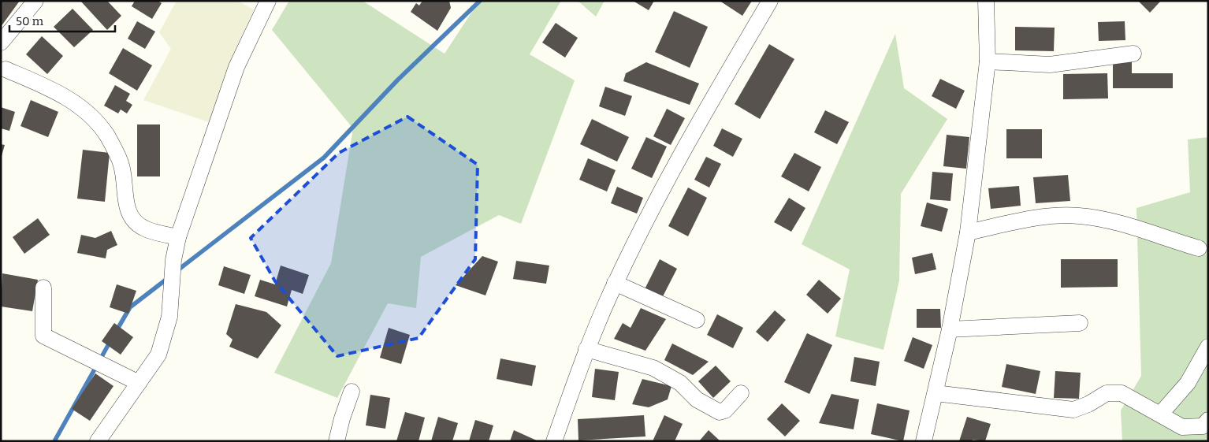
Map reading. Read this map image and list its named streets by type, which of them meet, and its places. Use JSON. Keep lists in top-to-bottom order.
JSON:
{
  "scale_bar": "50 m"
}
